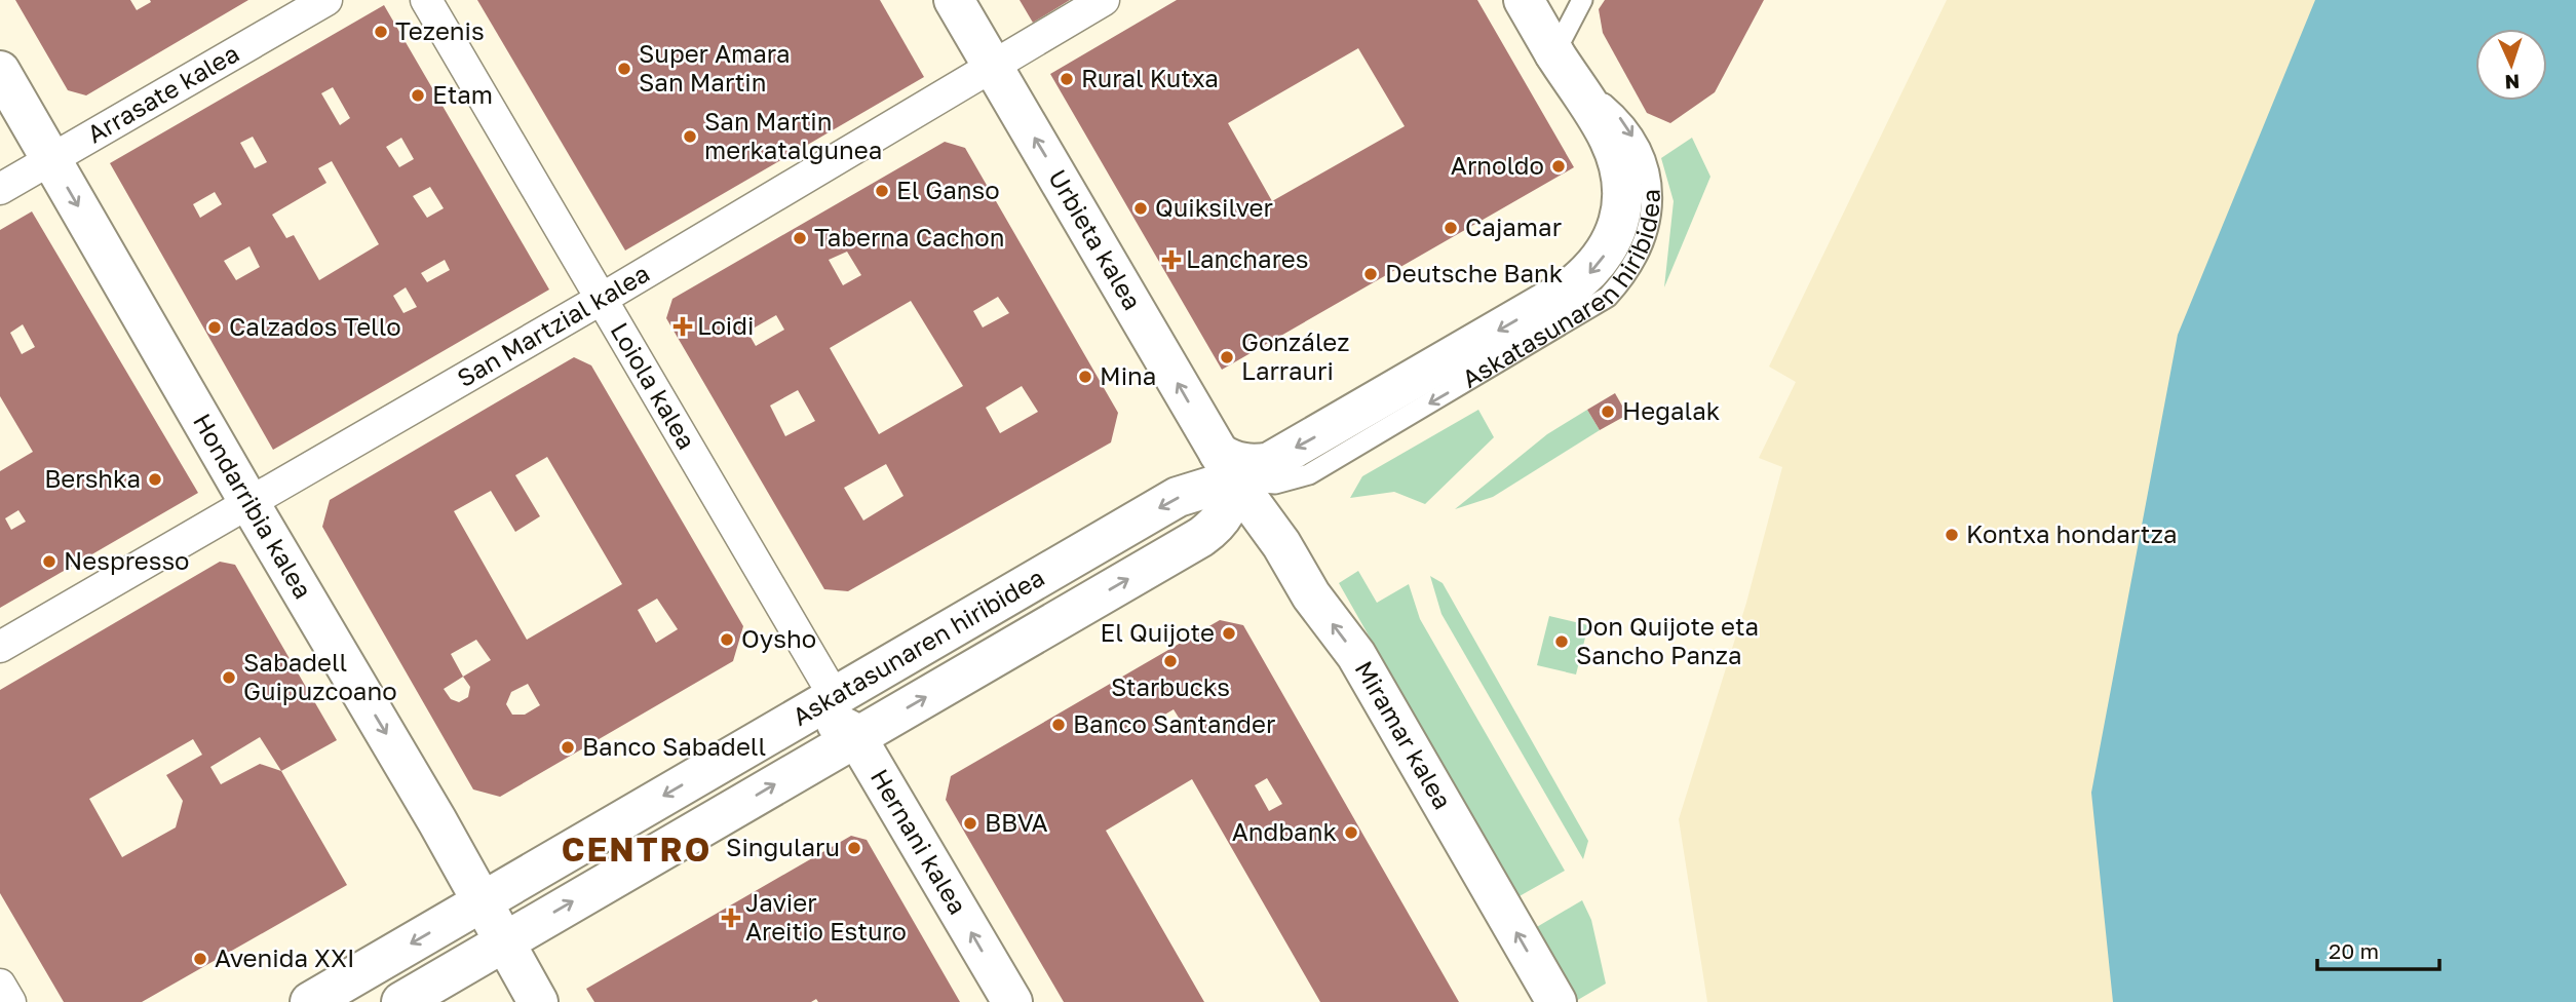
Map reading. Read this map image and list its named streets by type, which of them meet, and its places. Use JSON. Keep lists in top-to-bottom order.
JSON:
{
  "streets": {
    "main road": [
      "Urbieta kalea",
      "Askatasunaren hiribidea",
      "Hondarribia kalea",
      "Miramar kalea",
      "Hernani kalea"
    ],
    "street": ["Arrasate kalea", "San Martzial kalea", "Loiola kalea"]
  },
  "crossings": [
    ["Arrasate kalea", "Hondarribia kalea"],
    ["Urbieta kalea", "Askatasunaren hiribidea"],
    ["Urbieta kalea", "San Martzial kalea"],
    ["Urbieta kalea", "Miramar kalea"],
    ["Askatasunaren hiribidea", "Loiola kalea"],
    ["Askatasunaren hiribidea", "Hondarribia kalea"],
    ["Askatasunaren hiribidea", "Miramar kalea"],
    ["Askatasunaren hiribidea", "Hernani kalea"],
    ["San Martzial kalea", "Loiola kalea"],
    ["San Martzial kalea", "Hondarribia kalea"]
  ],
  "one_way": [
    "Urbieta kalea",
    "Hondarribia kalea",
    "Miramar kalea",
    "Hernani kalea"
  ],
  "districts": ["CENTRO"],
  "places": {
    "other": [
      "Tezenis",
      "Super Amara San Martin",
      "Rural Kutxa",
      "Etam",
      "San Martin merkatalgunea",
      "Arnoldo",
      "El Ganso",
      "Quiksilver",
      "Cajamar",
      "Taberna Cachon",
      "Deutsche Bank",
      "Calzados Tello",
      "González Larrauri",
      "Mina",
      "Hegalak",
      "Bershka",
      "Kontxa hondartza",
      "Nespresso",
      "El Quijote",
      "Oysho",
      "Don Quijote eta Sancho Panza",
      "Starbucks",
      "Sabadell Guipuzcoano",
      "Banco Santander",
      "Banco Sabadell",
      "BBVA",
      "Andbank",
      "Singularu",
      "Avenida XXI"
    ],
    "health": ["Lanchares", "Loidi", "Javier Areitio Esturo"]
  },
  "scale_bar": "20 m",
  "north": "bottom"
}
